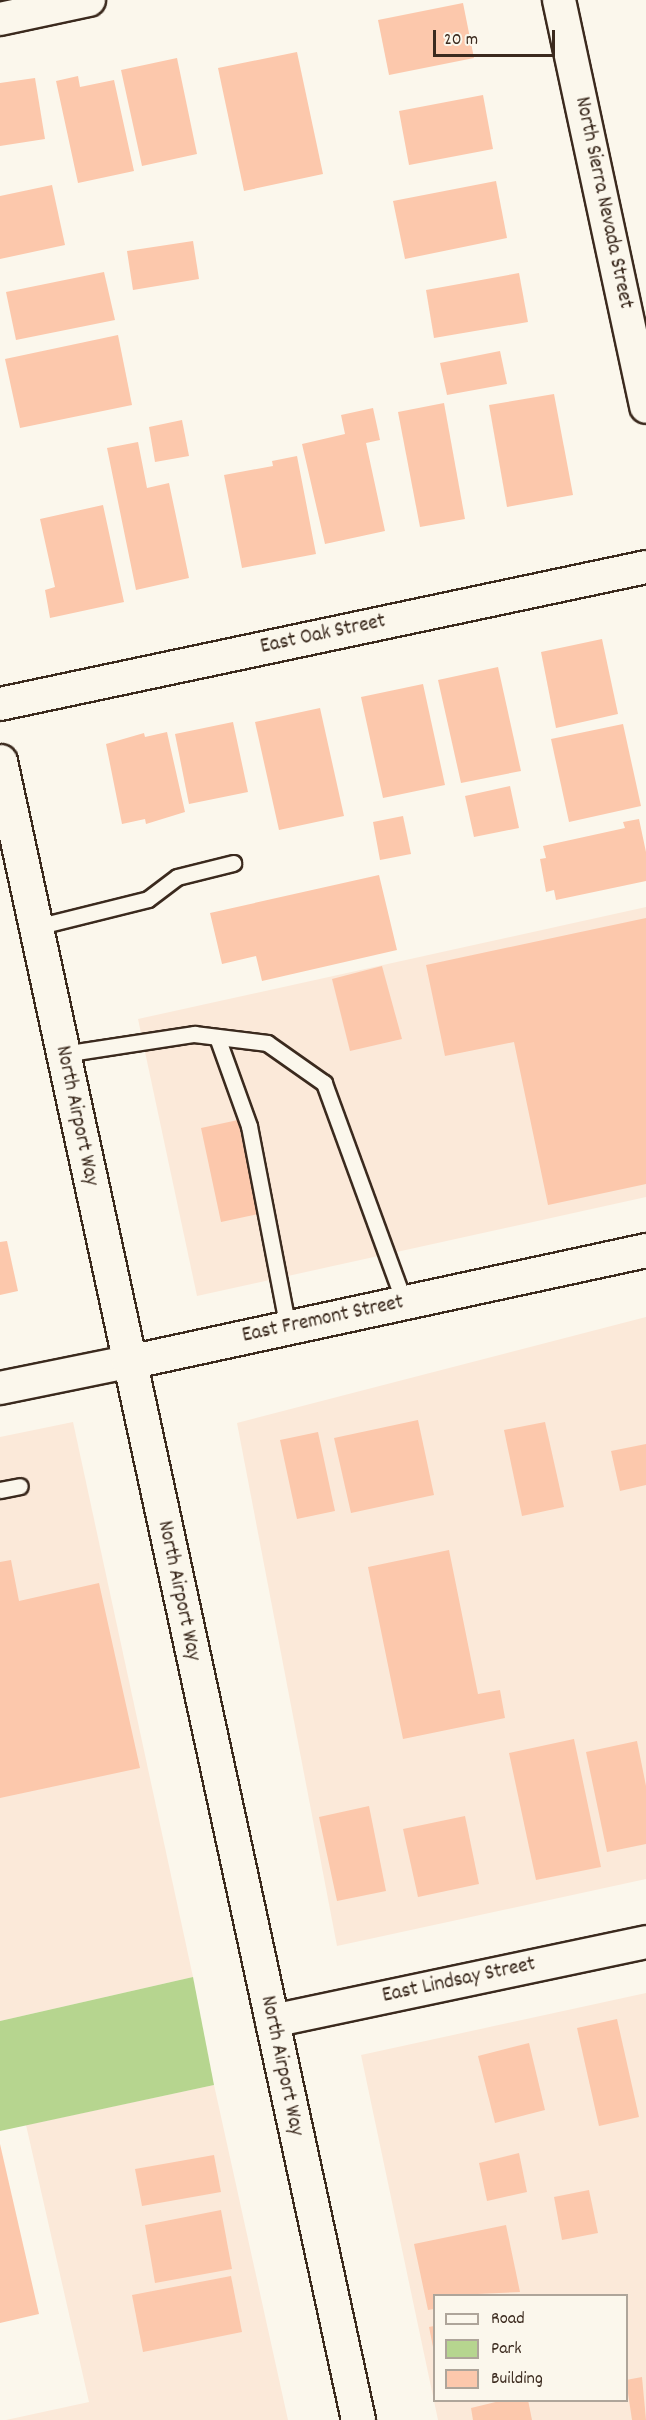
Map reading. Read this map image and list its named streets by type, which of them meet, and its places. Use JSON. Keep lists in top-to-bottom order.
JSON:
{
  "streets": {
    "main road": ["North Airport Way", "East Fremont Street"],
    "street": ["North Sierra Nevada Street", "East Oak Street", "East Lindsay Street"]
  },
  "crossings": [
    ["North Airport Way", "East Fremont Street"],
    ["North Airport Way", "East Lindsay Street"]
  ],
  "legend": ["Road", "Park", "Building"],
  "scale_bar": "20 m"
}
